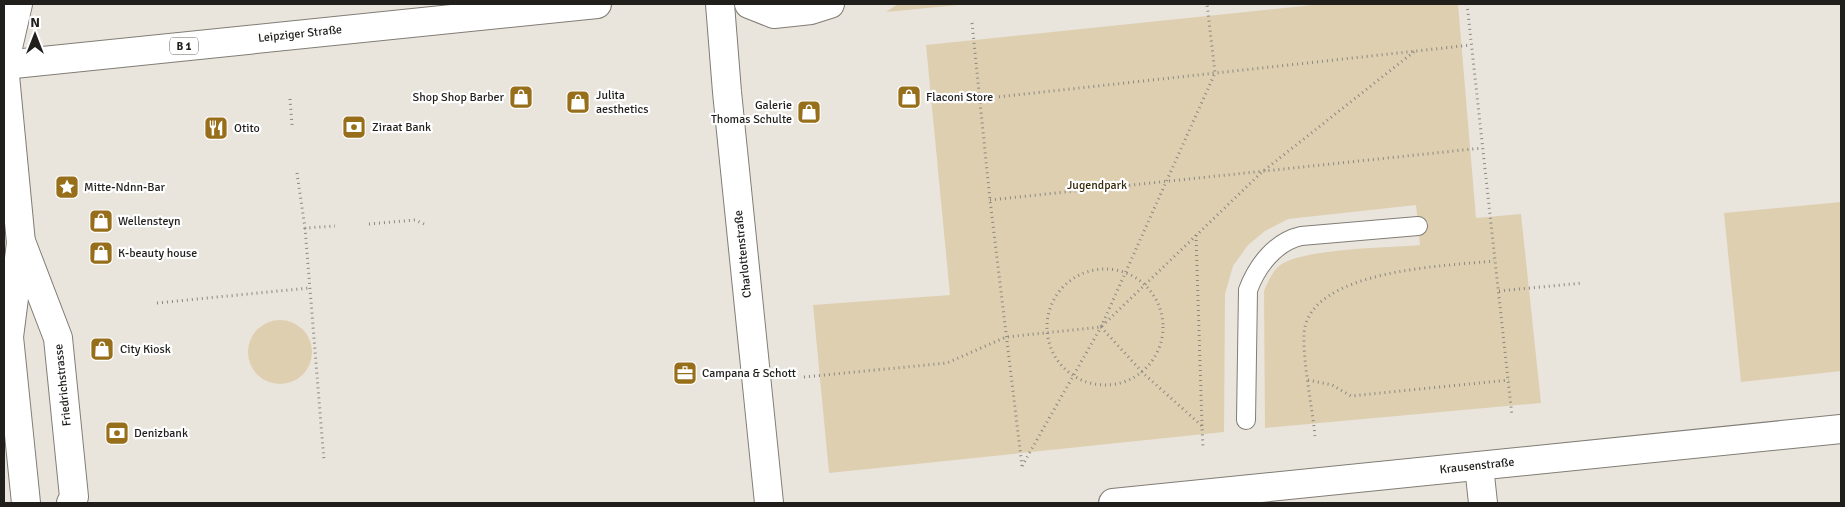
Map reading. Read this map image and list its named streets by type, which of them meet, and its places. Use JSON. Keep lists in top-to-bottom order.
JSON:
{
  "streets": {
    "street": [
      "Leipziger Straße",
      "B 1",
      "Charlottenstraße",
      "Friedrichstrasse",
      "Krausenstraße"
    ]
  },
  "crossings": [
    ["Leipziger Straße", "Friedrichstrasse"]
  ],
  "parks": ["Jugendpark"],
  "places": {
    "shop": [
      "Shop Shop Barber",
      "Flaconi Store",
      "Julita aesthetics",
      "Galerie Thomas Schulte",
      "Wellensteyn",
      "K-beauty house",
      "City Kiosk"
    ],
    "bank": ["Ziraat Bank", "Denizbank"],
    "restaurant": ["Otito"],
    "place": ["Mitte-Ndnn-Bar"],
    "office": ["Campana & Schott"]
  },
  "north": "top"
}
